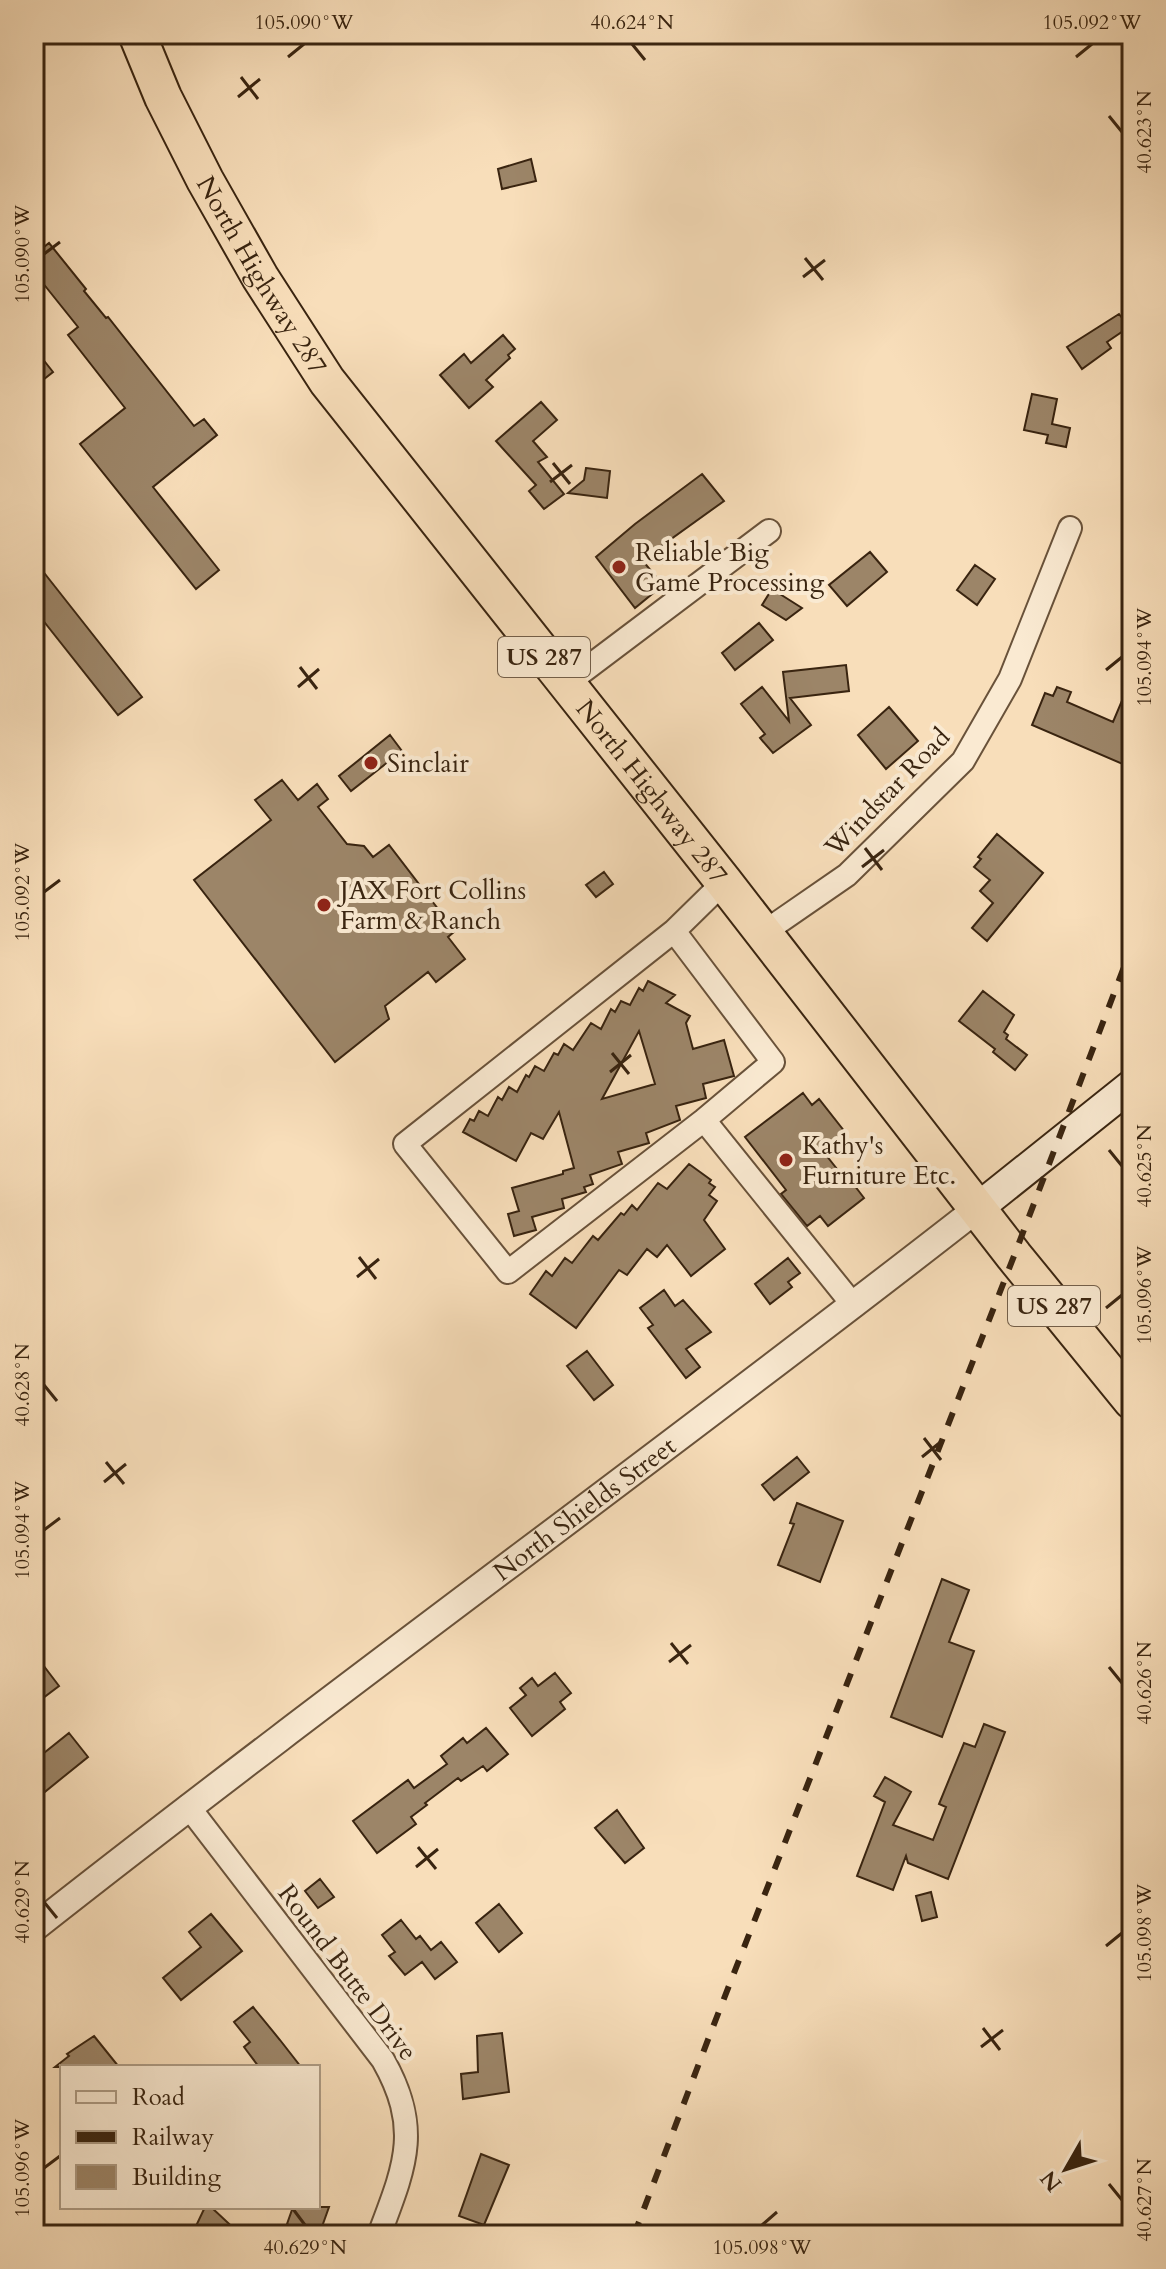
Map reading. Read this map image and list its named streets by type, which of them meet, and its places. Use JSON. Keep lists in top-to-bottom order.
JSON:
{
  "streets": {
    "highway": ["North Highway 287", "US 287"],
    "main road": ["North Shields Street"],
    "street": ["Windstar Road", "Round Butte Drive"]
  },
  "crossings": [
    ["North Highway 287", "Windstar Road"],
    ["North Highway 287", "North Shields Street"],
    ["North Shields Street", "Round Butte Drive"]
  ],
  "places": [
    "Reliable Big Game Processing",
    "Sinclair",
    "JAX Fort Collins Farm & Ranch",
    "Kathy's Furniture Etc."
  ],
  "legend": ["Road", "Railway", "Building"],
  "north": "bottom left",
  "coordinates": [
    "105.090°W",
    "40.624°N",
    "105.092°W",
    "40.623°N",
    "105.094°W",
    "40.625°N",
    "105.096°W",
    "40.628°N",
    "40.626°N",
    "40.629°N",
    "105.098°W",
    "40.627°N"
  ]
}
